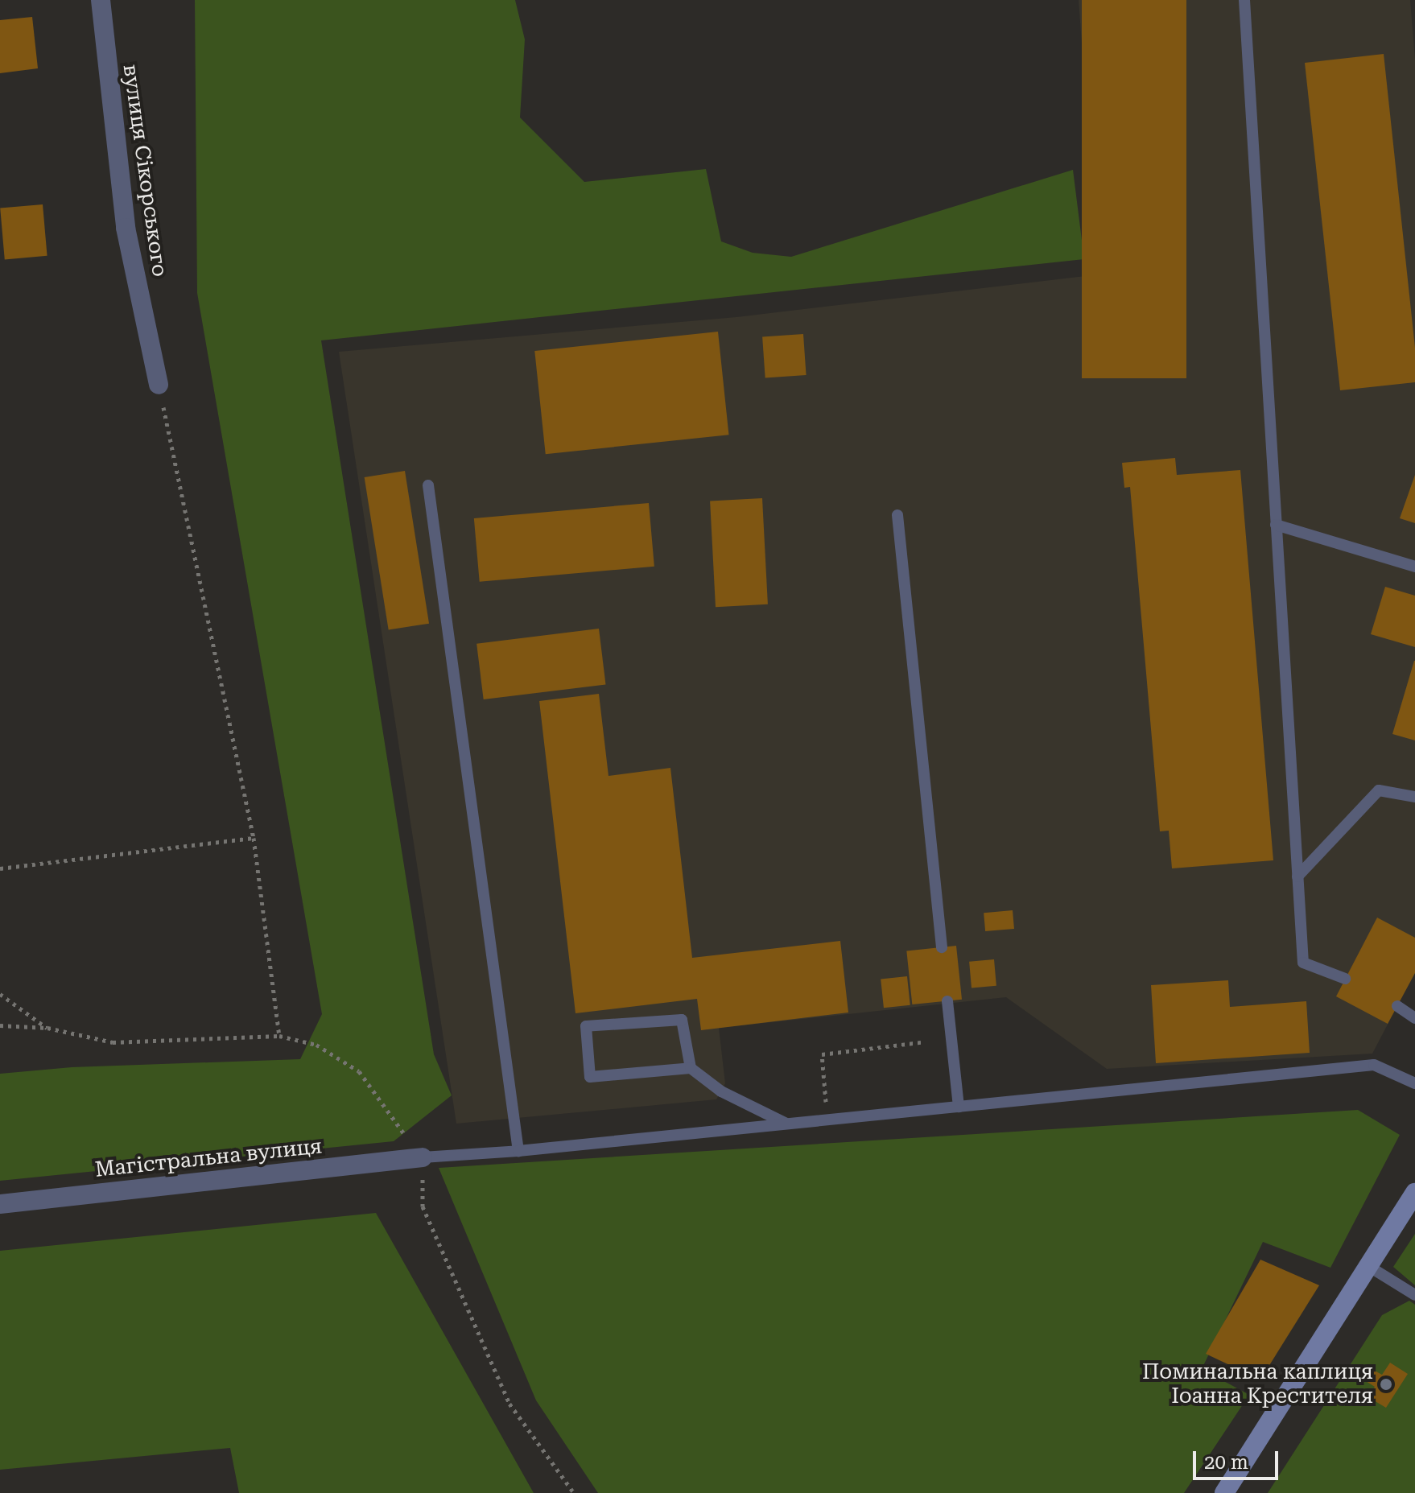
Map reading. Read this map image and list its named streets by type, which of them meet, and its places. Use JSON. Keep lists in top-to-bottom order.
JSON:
{
  "streets": {
    "street": ["вулиця Сікорського", "Магістральна вулиця"]
  },
  "places": ["Поминальна каплиця Іоанна Крестителя"],
  "scale_bar": "20 m"
}
